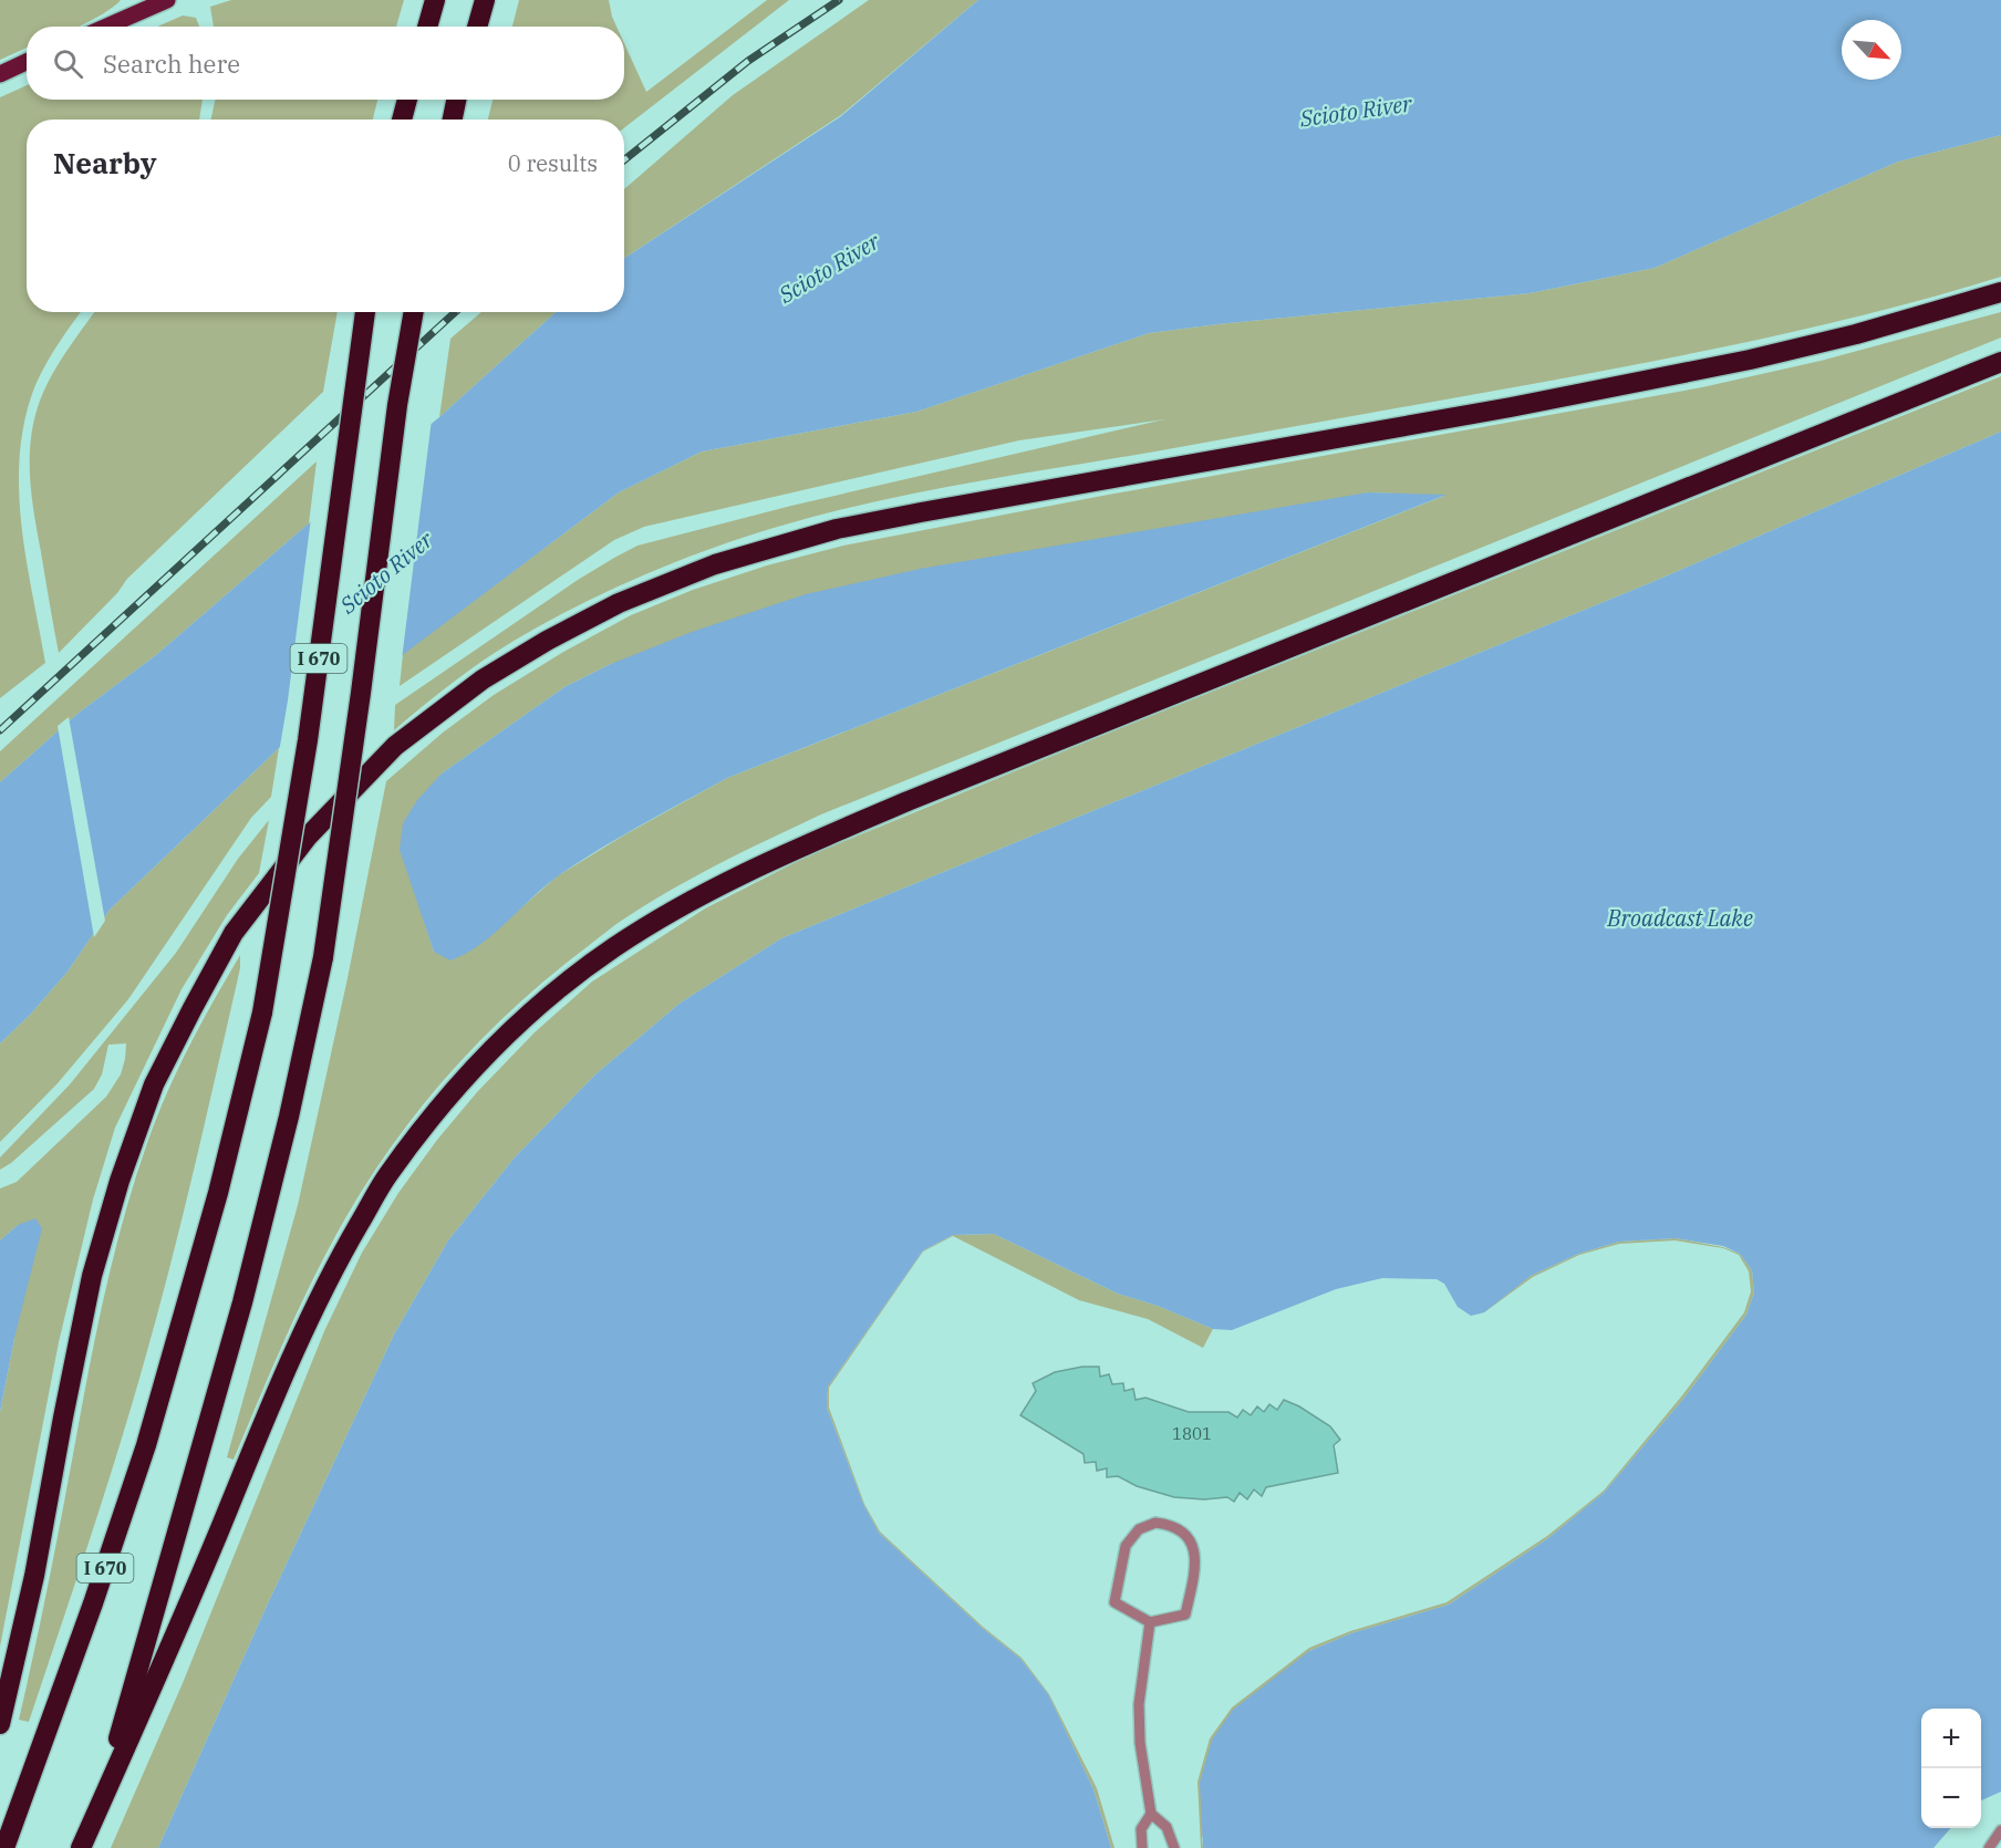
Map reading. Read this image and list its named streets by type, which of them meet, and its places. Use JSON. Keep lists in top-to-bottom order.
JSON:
{
  "streets": {
    "highway": ["I 670"]
  },
  "water": ["Scioto River", "Broadcast Lake"],
  "house_numbers": ["1801"],
  "north": "bottom right",
  "page": {
    "search": "Search here",
    "heading": ["Nearby", "0 results"],
    "map_buttons": ["+", "−"]
  }
}
